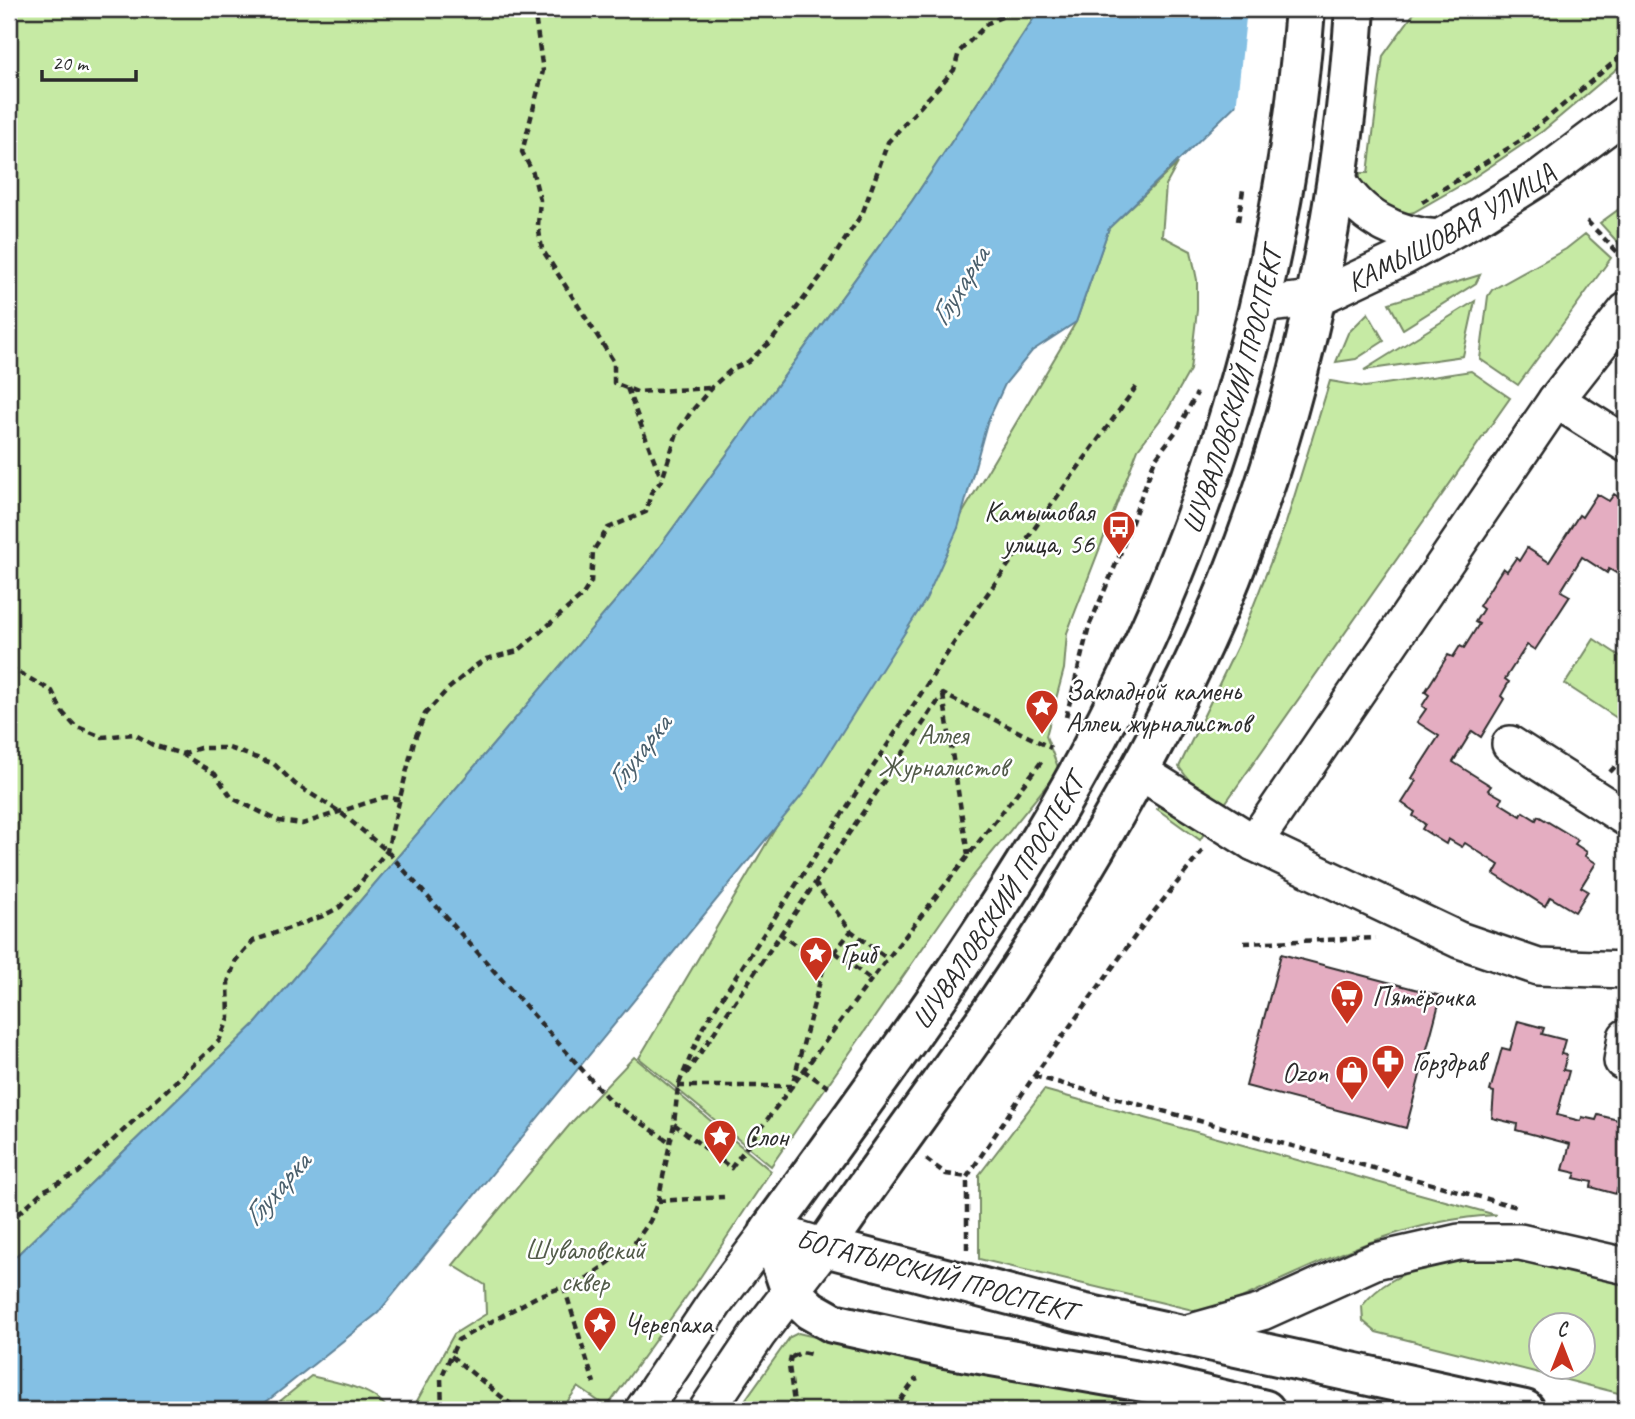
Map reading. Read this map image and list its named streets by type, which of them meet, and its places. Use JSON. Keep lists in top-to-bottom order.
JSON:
{
  "streets": {
    "main road": ["ШУВАЛОВСКИЙ ПРОСПЕКТ", "БОГАТЫРСКИЙ ПРОСПЕКТ"],
    "street": ["КАМЫШОВАЯ УЛИЦА"]
  },
  "crossings": [
    ["КАМЫШОВАЯ УЛИЦА", "ШУВАЛОВСКИЙ ПРОСПЕКТ"],
    ["ШУВАЛОВСКИЙ ПРОСПЕКТ", "БОГАТЫРСКИЙ ПРОСПЕКТ"]
  ],
  "water": ["Глухарка"],
  "parks": ["Аллея Журналистов", "Шуваловский сквер"],
  "places": {
    "bus stop": ["Камышовая улица, 56"],
    "place": [
      "Закладной камень Аллеи журналистов",
      "Гриб",
      "Слон",
      "Черепаха"
    ],
    "supermarket": ["Пятёрочка"],
    "pharmacy": ["Горздрав"],
    "shop": ["Ozon"]
  },
  "scale_bar": "20 m",
  "north": "top"
}
